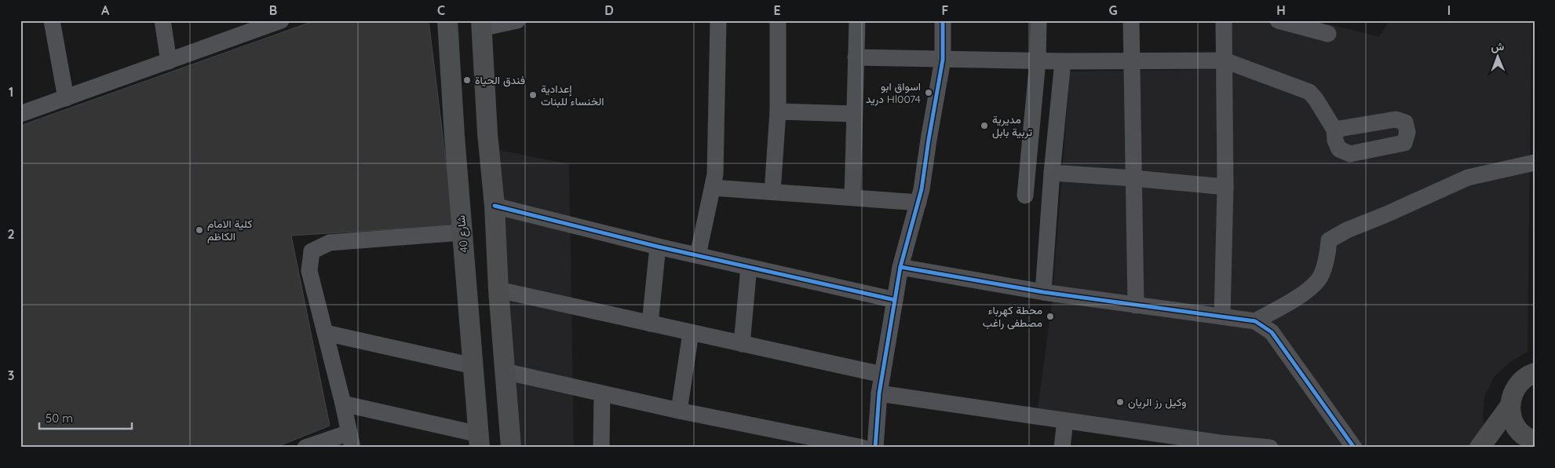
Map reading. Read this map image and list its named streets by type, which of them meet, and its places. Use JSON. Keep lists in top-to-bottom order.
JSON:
{
  "streets": {
    "main road": ["شارع 40"]
  },
  "places": [
    "فندق الحياة",
    "اسواق ابو دريد Hl0074",
    "إعدادية الخنساء للبنات",
    "مديرية تربية بابل",
    "كلية الامام الكاظم",
    "محطة كهرباء مصطفى راغب",
    "وكيل رز الريان"
  ],
  "scale_bar": "50 m",
  "north": "top",
  "grid": {
    "columns": [
      "A",
      "B",
      "C",
      "D",
      "E",
      "F",
      "G",
      "H",
      "I"
    ],
    "rows": ["1", "2", "3"]
  }
}
